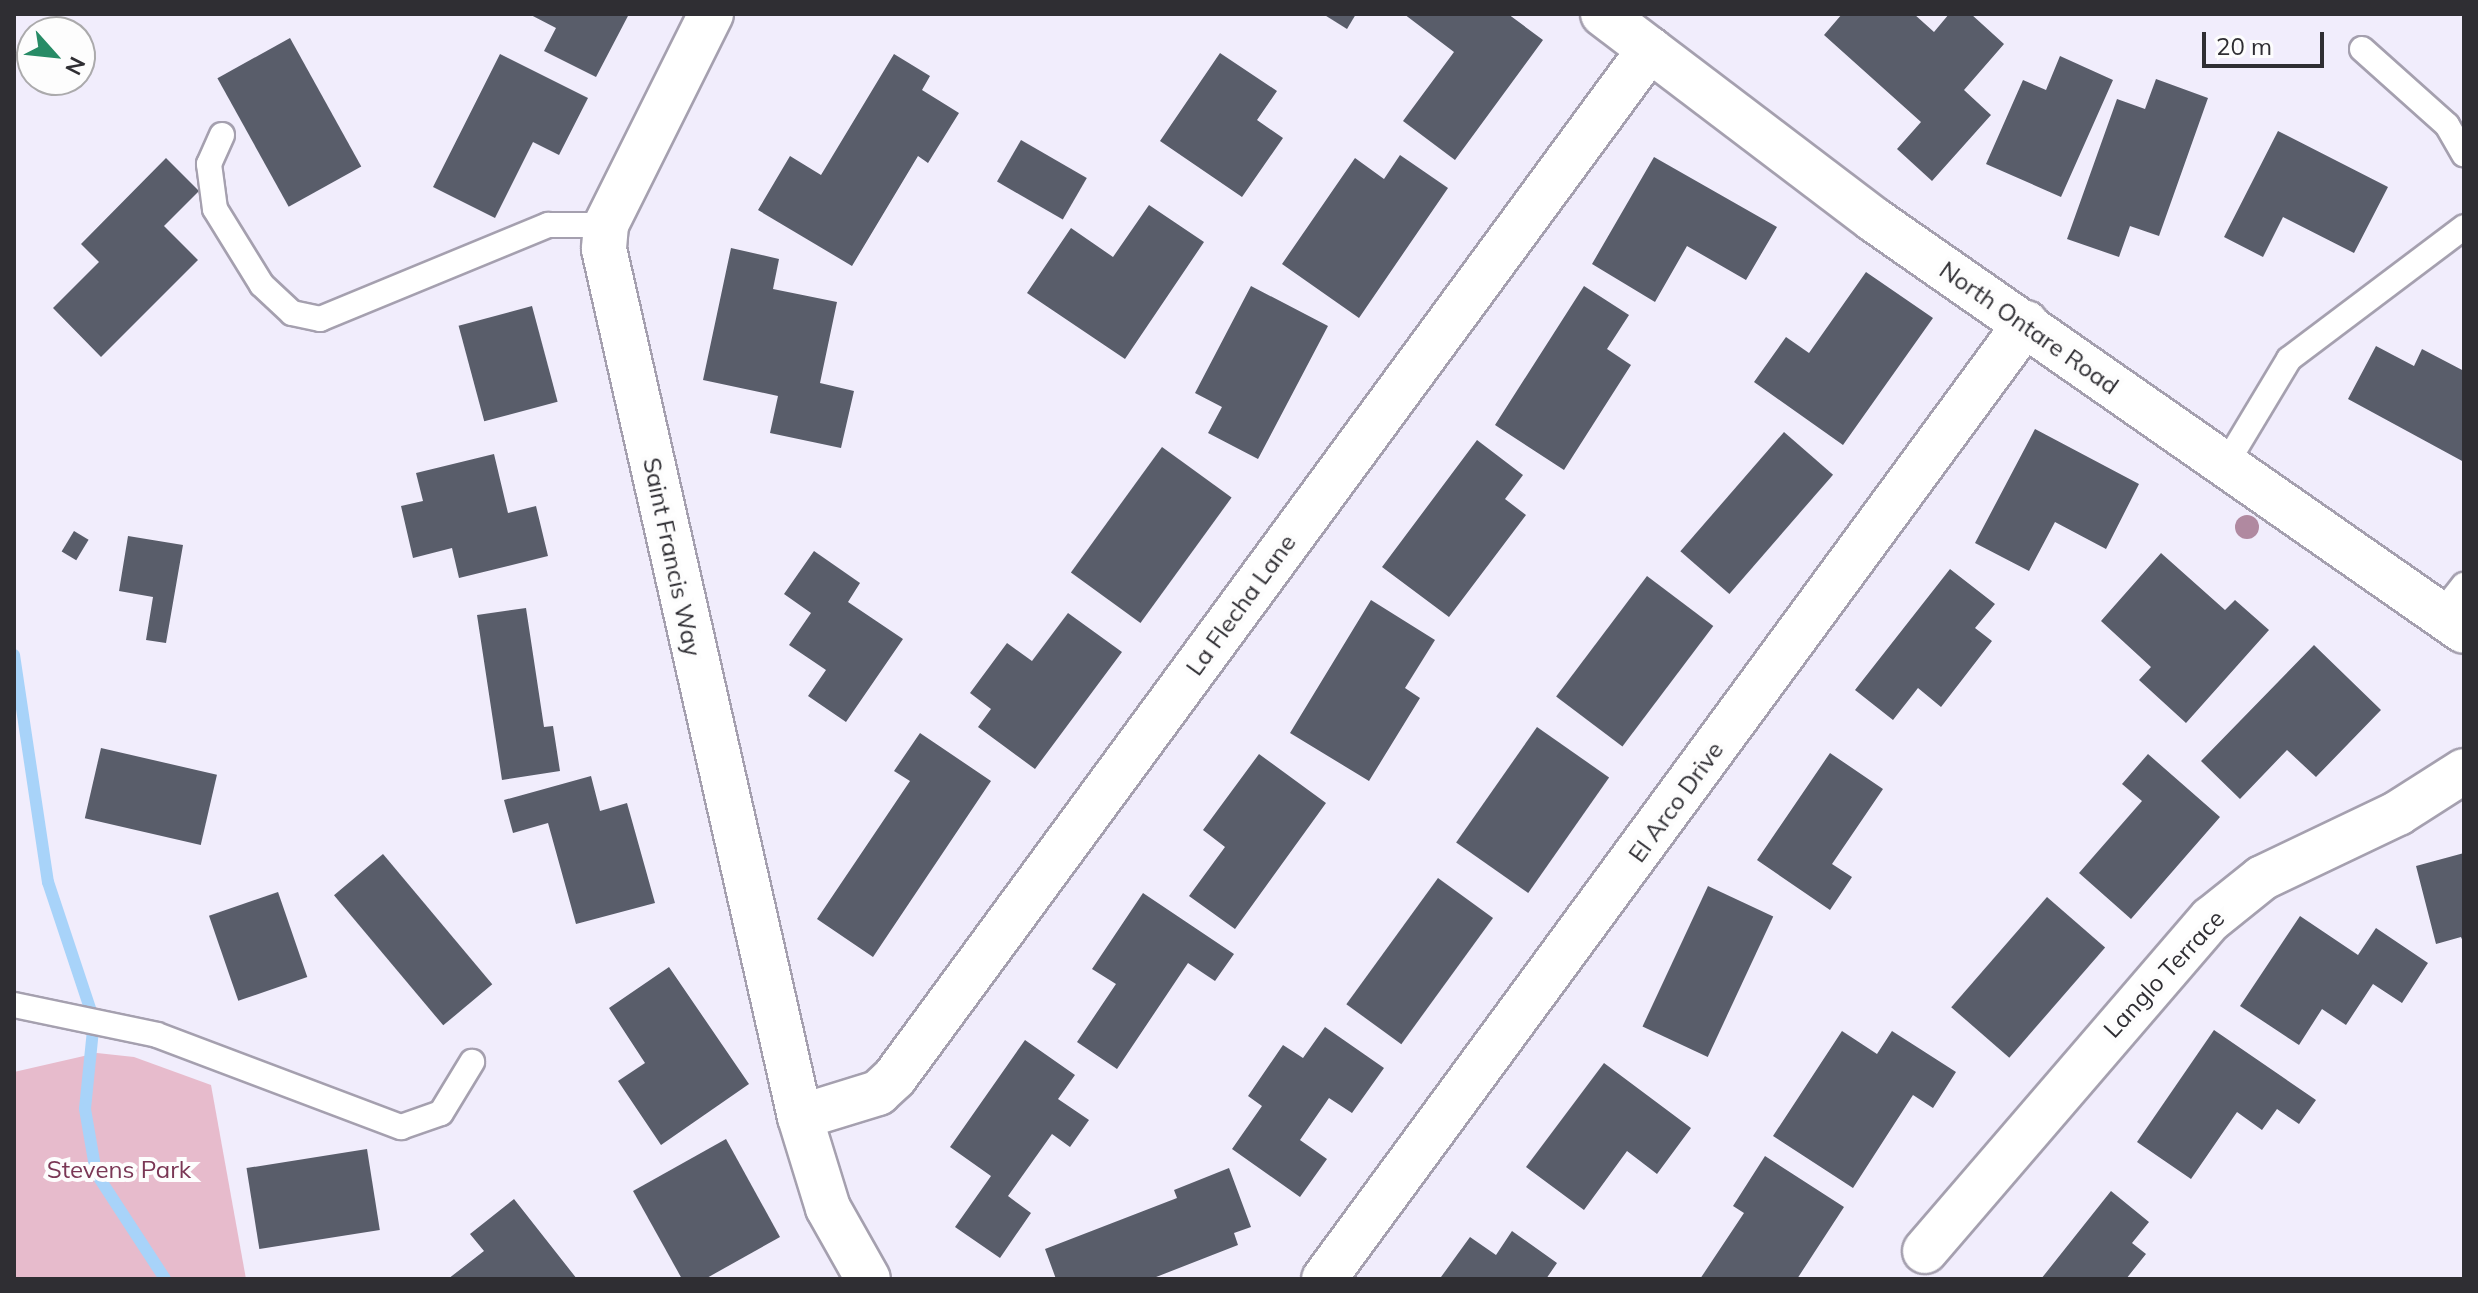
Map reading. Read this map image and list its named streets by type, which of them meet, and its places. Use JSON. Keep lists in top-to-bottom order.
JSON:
{
  "streets": {
    "street": [
      "North Ontare Road",
      "Saint Francis Way",
      "La Flecha Lane",
      "El Arco Drive",
      "Langlo Terrace"
    ]
  },
  "crossings": [
    ["North Ontare Road", "La Flecha Lane"],
    ["North Ontare Road", "El Arco Drive"],
    ["Saint Francis Way", "La Flecha Lane"]
  ],
  "parks": ["Stevens Park"],
  "scale_bar": "20 m",
  "north": "bottom right"
}
